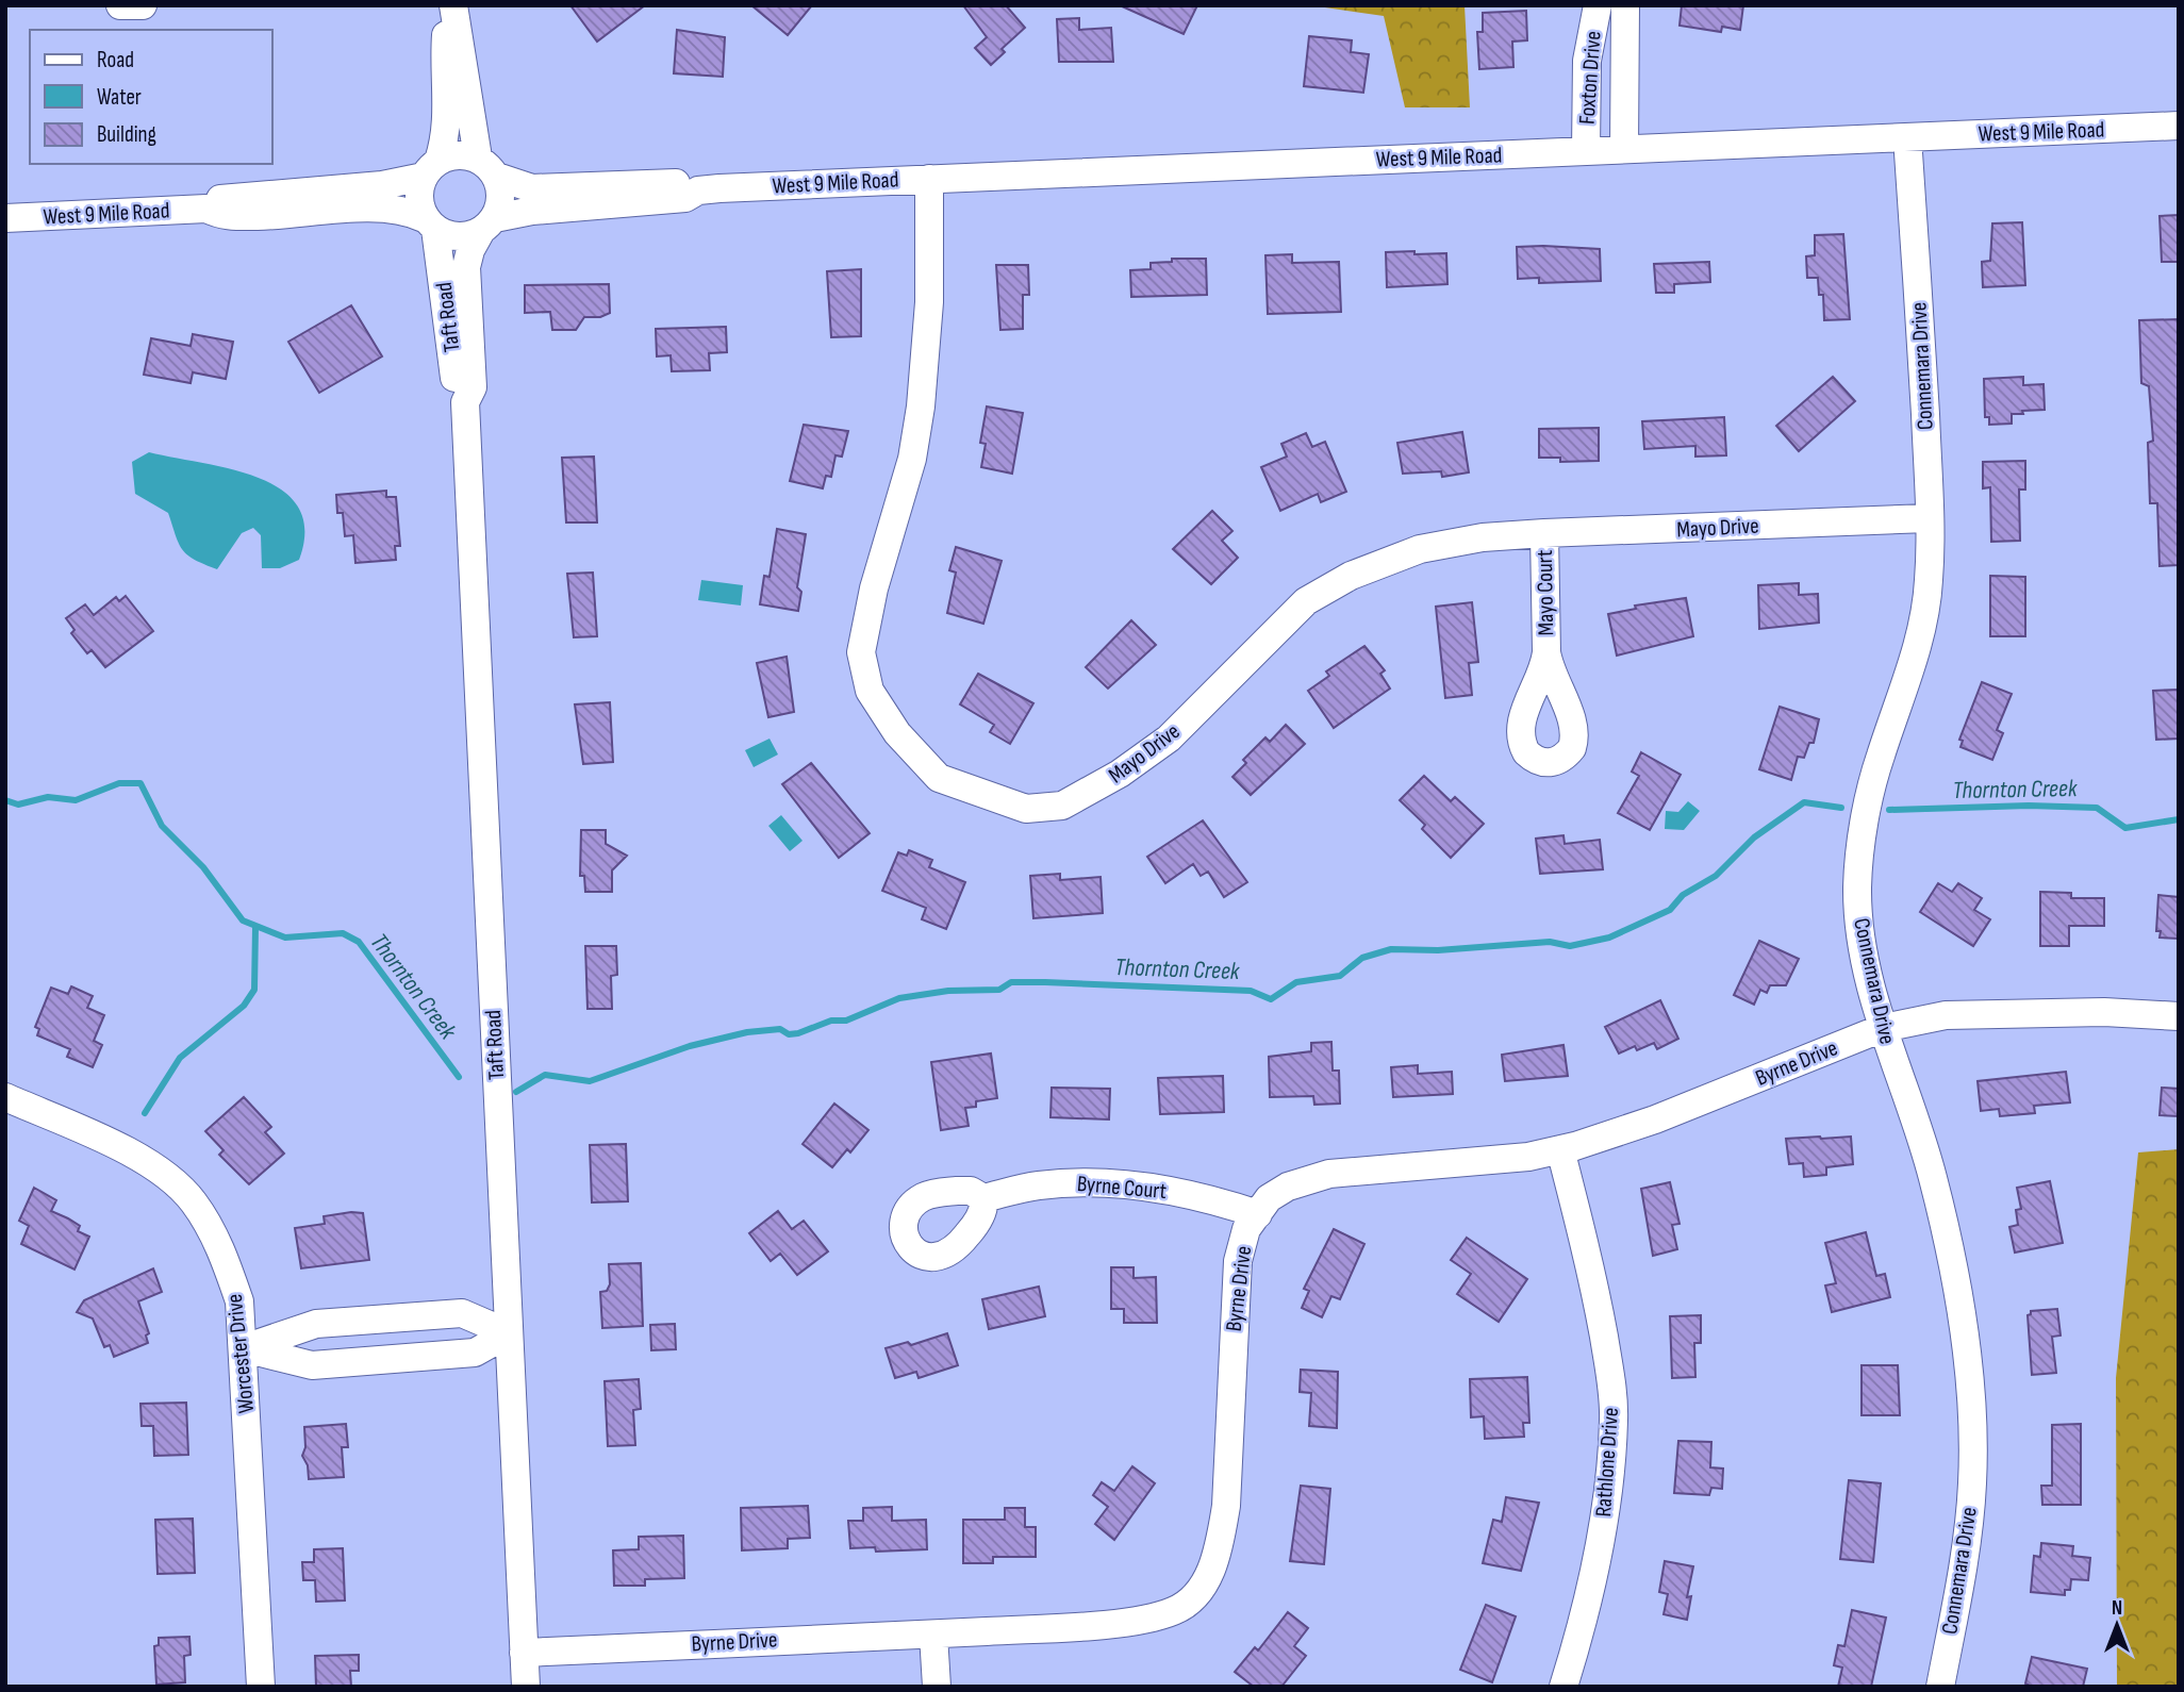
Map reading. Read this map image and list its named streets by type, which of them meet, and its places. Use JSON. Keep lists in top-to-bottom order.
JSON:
{
  "streets": {
    "street": [
      "Foxton Drive",
      "West 9 Mile Road",
      "Taft Road",
      "Connemara Drive",
      "Mayo Drive",
      "Mayo Court",
      "Byrne Drive",
      "Byrne Court",
      "Worcester Drive",
      "Rathlone Drive"
    ]
  },
  "crossings": [
    ["Foxton Drive", "West 9 Mile Road"],
    ["West 9 Mile Road", "Taft Road"],
    ["West 9 Mile Road", "Connemara Drive"],
    ["West 9 Mile Road", "Mayo Drive"],
    ["Taft Road", "Byrne Drive"],
    ["Connemara Drive", "Mayo Drive"],
    ["Connemara Drive", "Byrne Drive"],
    ["Mayo Drive", "Mayo Court"],
    ["Byrne Drive", "Byrne Court"],
    ["Byrne Drive", "Rathlone Drive"]
  ],
  "water": ["Thornton Creek"],
  "legend": ["Road", "Water", "Building"],
  "north": "top"
}
